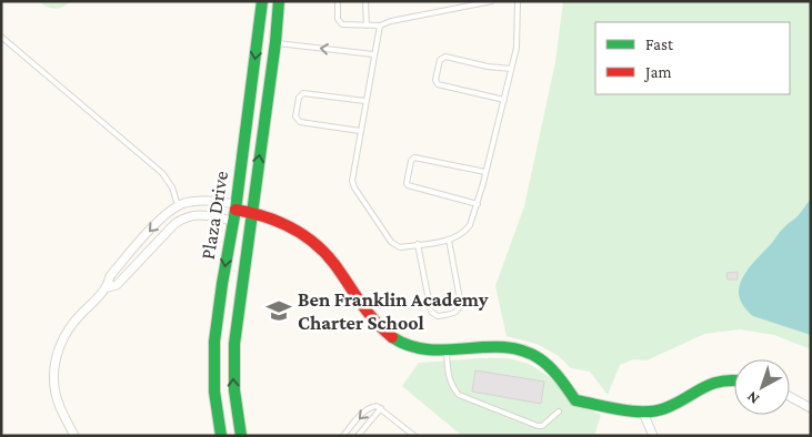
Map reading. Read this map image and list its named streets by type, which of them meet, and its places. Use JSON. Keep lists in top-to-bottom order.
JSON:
{
  "streets": {
    "street": ["Plaza Drive"]
  },
  "places": {
    "school or university": ["Ben Franklin Academy Charter School"]
  },
  "legend": ["Fast", "Jam"],
  "north": "bottom left"
}
